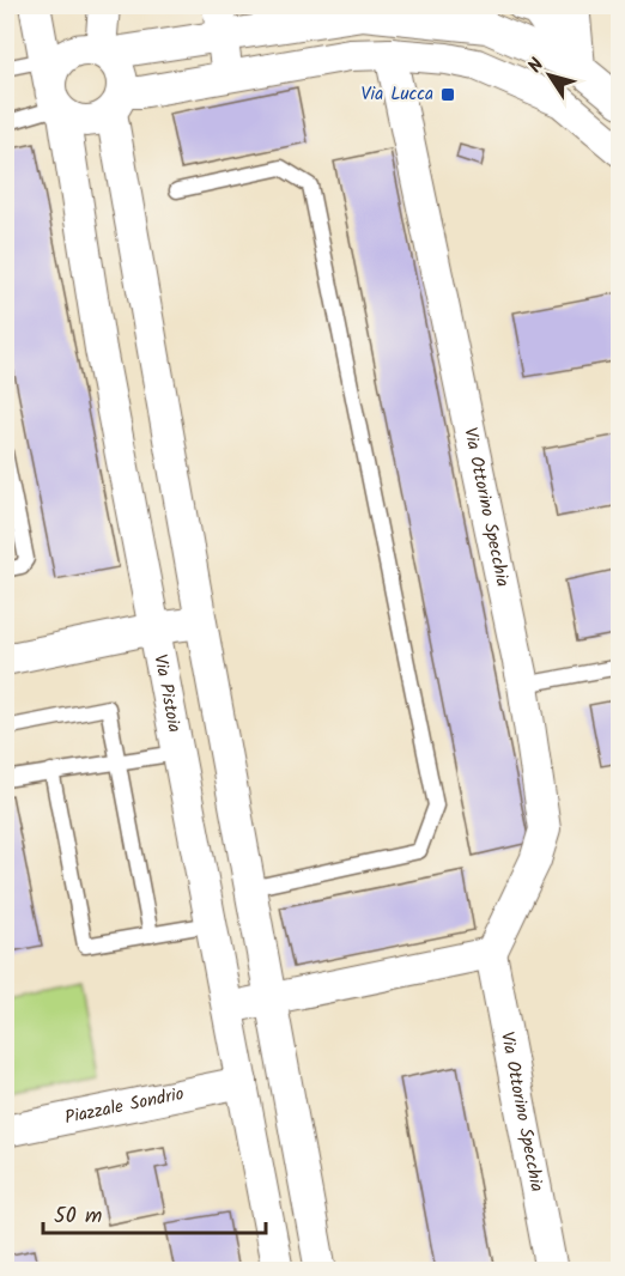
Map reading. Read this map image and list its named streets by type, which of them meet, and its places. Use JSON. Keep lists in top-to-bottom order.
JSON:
{
  "streets": {
    "street": ["Via Ottorino Specchia", "Via Pistoia", "Piazzale Sondrio"]
  },
  "crossings": [
    ["Via Pistoia", "Piazzale Sondrio"]
  ],
  "places": {
    "transit": ["Via Lucca"]
  },
  "scale_bar": "50 m",
  "north": "top left"
}
